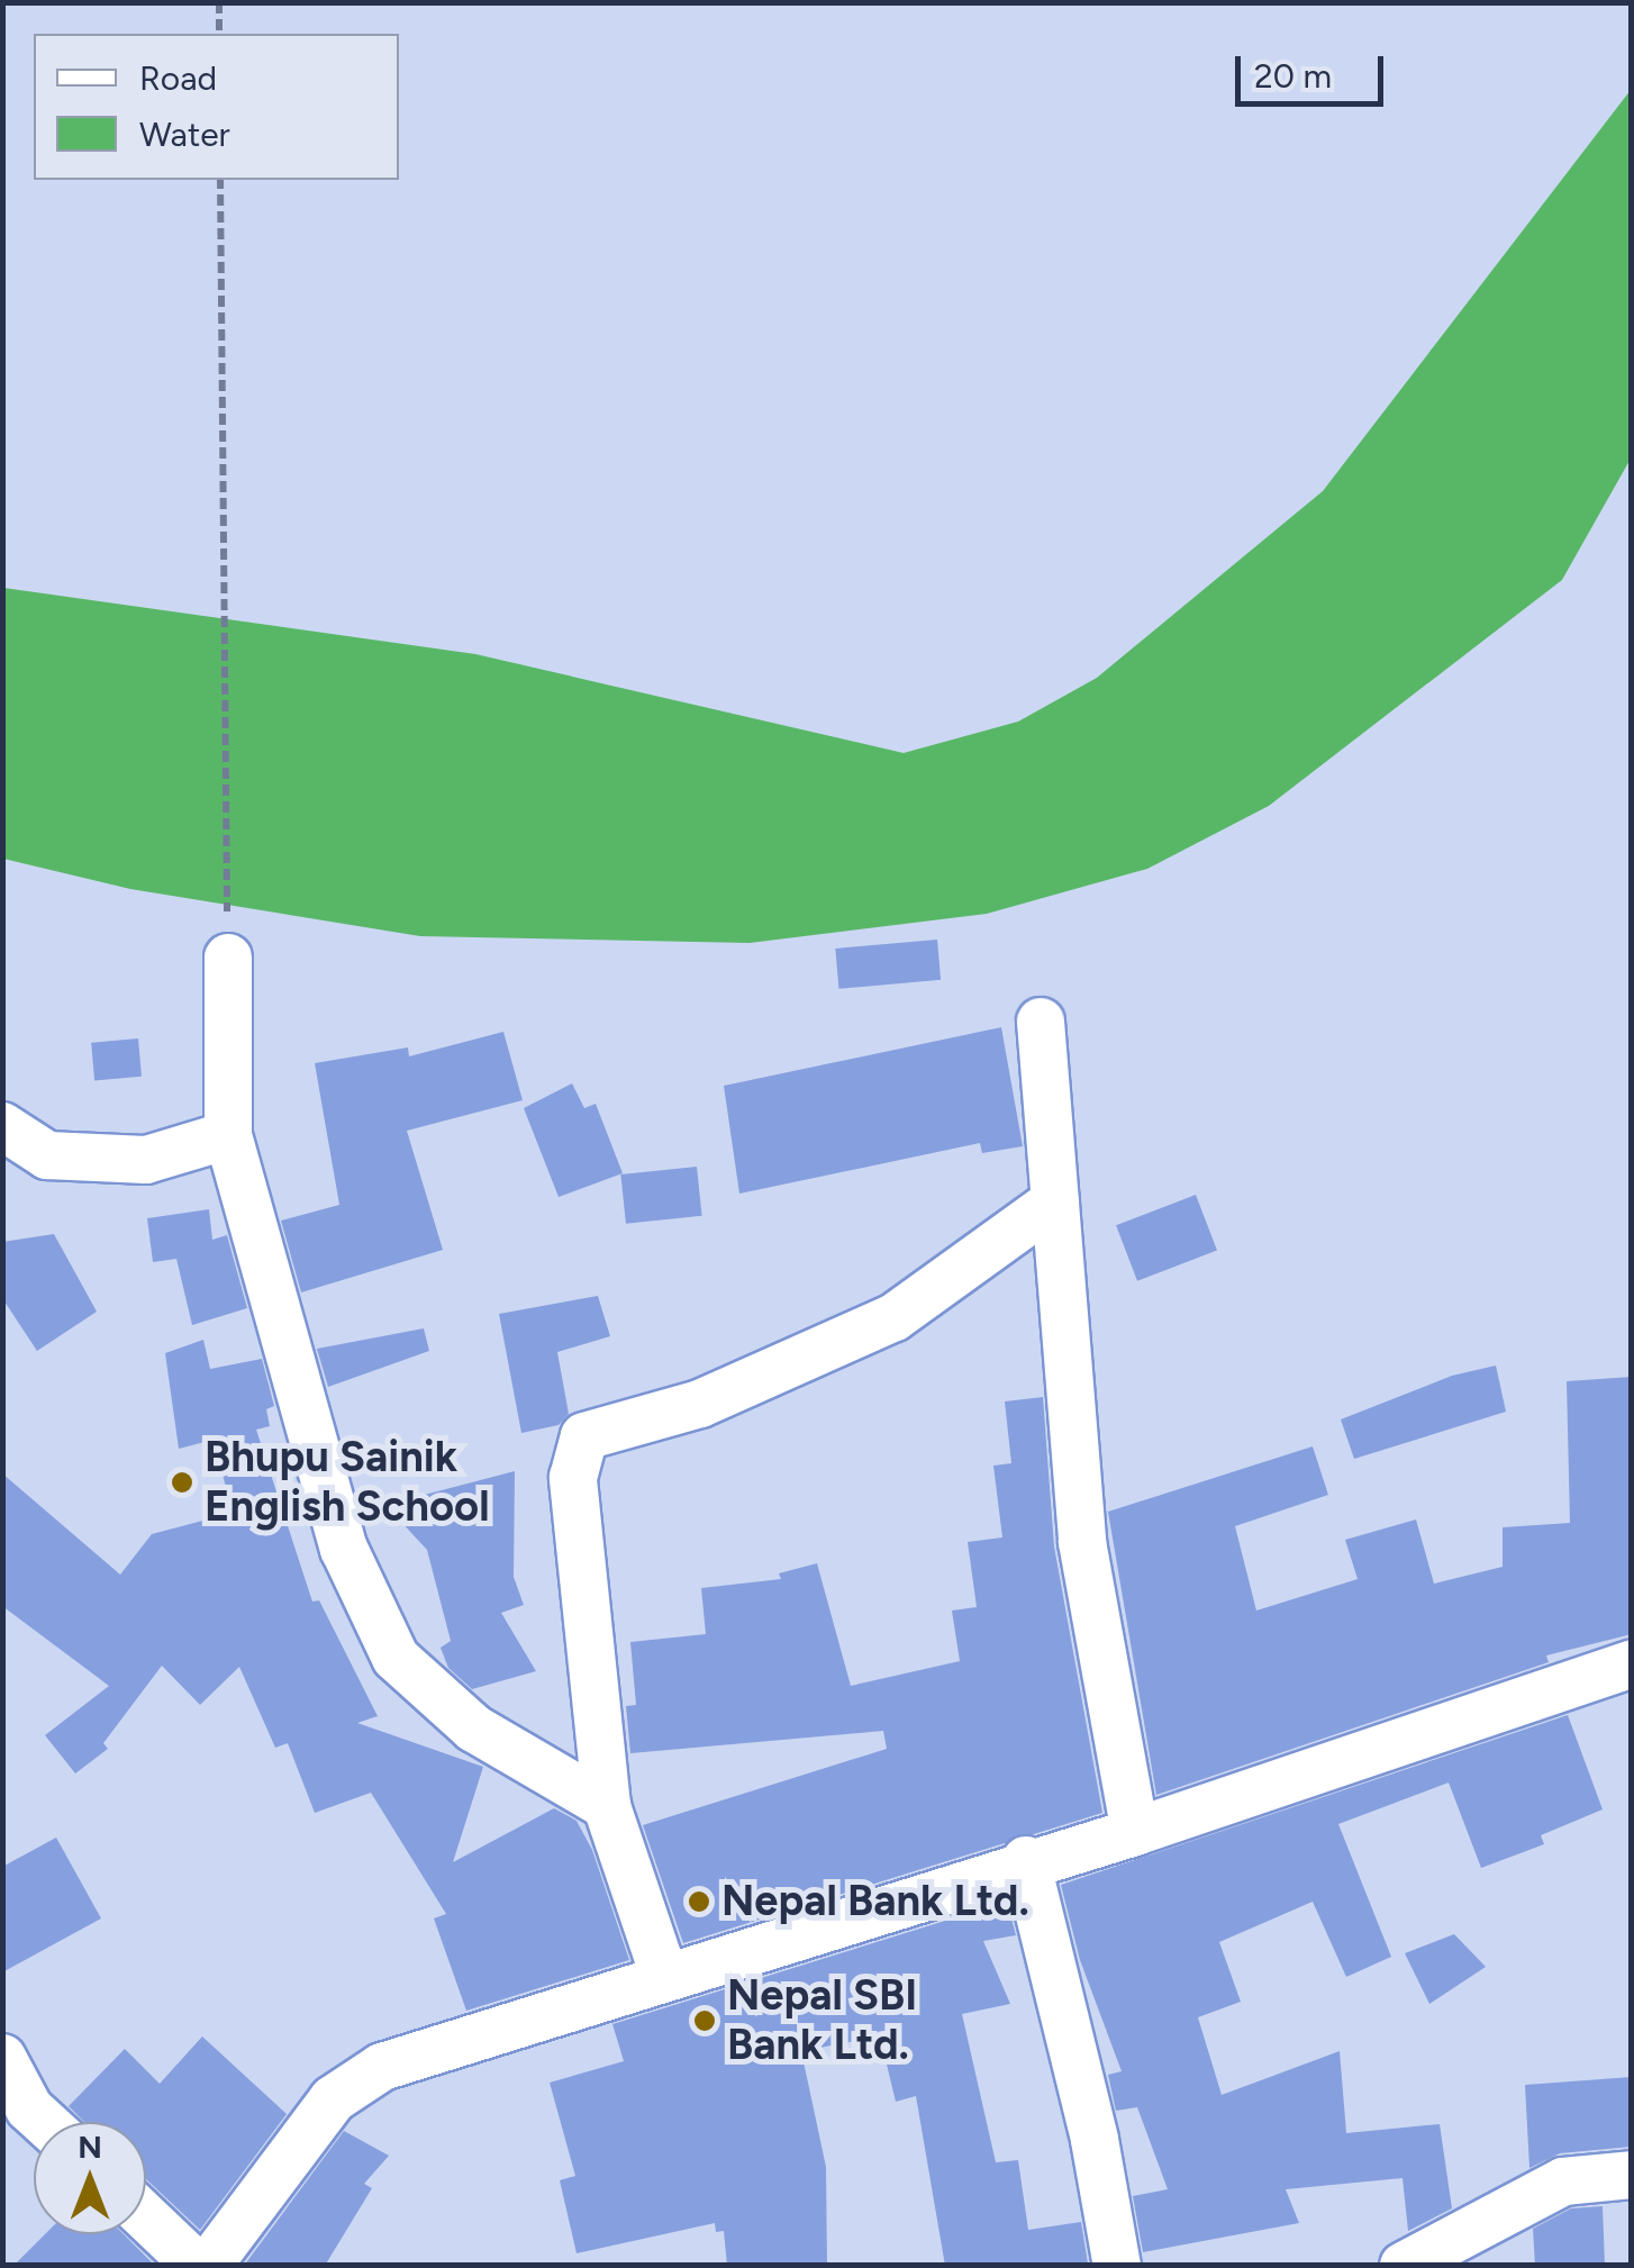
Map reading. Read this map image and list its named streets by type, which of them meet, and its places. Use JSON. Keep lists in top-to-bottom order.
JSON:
{
  "places": ["Bhupu Sainik English School", "Nepal Bank Ltd.", "Nepal SBI Bank Ltd."],
  "legend": ["Road", "Water"],
  "scale_bar": "20 m",
  "north": "top"
}
